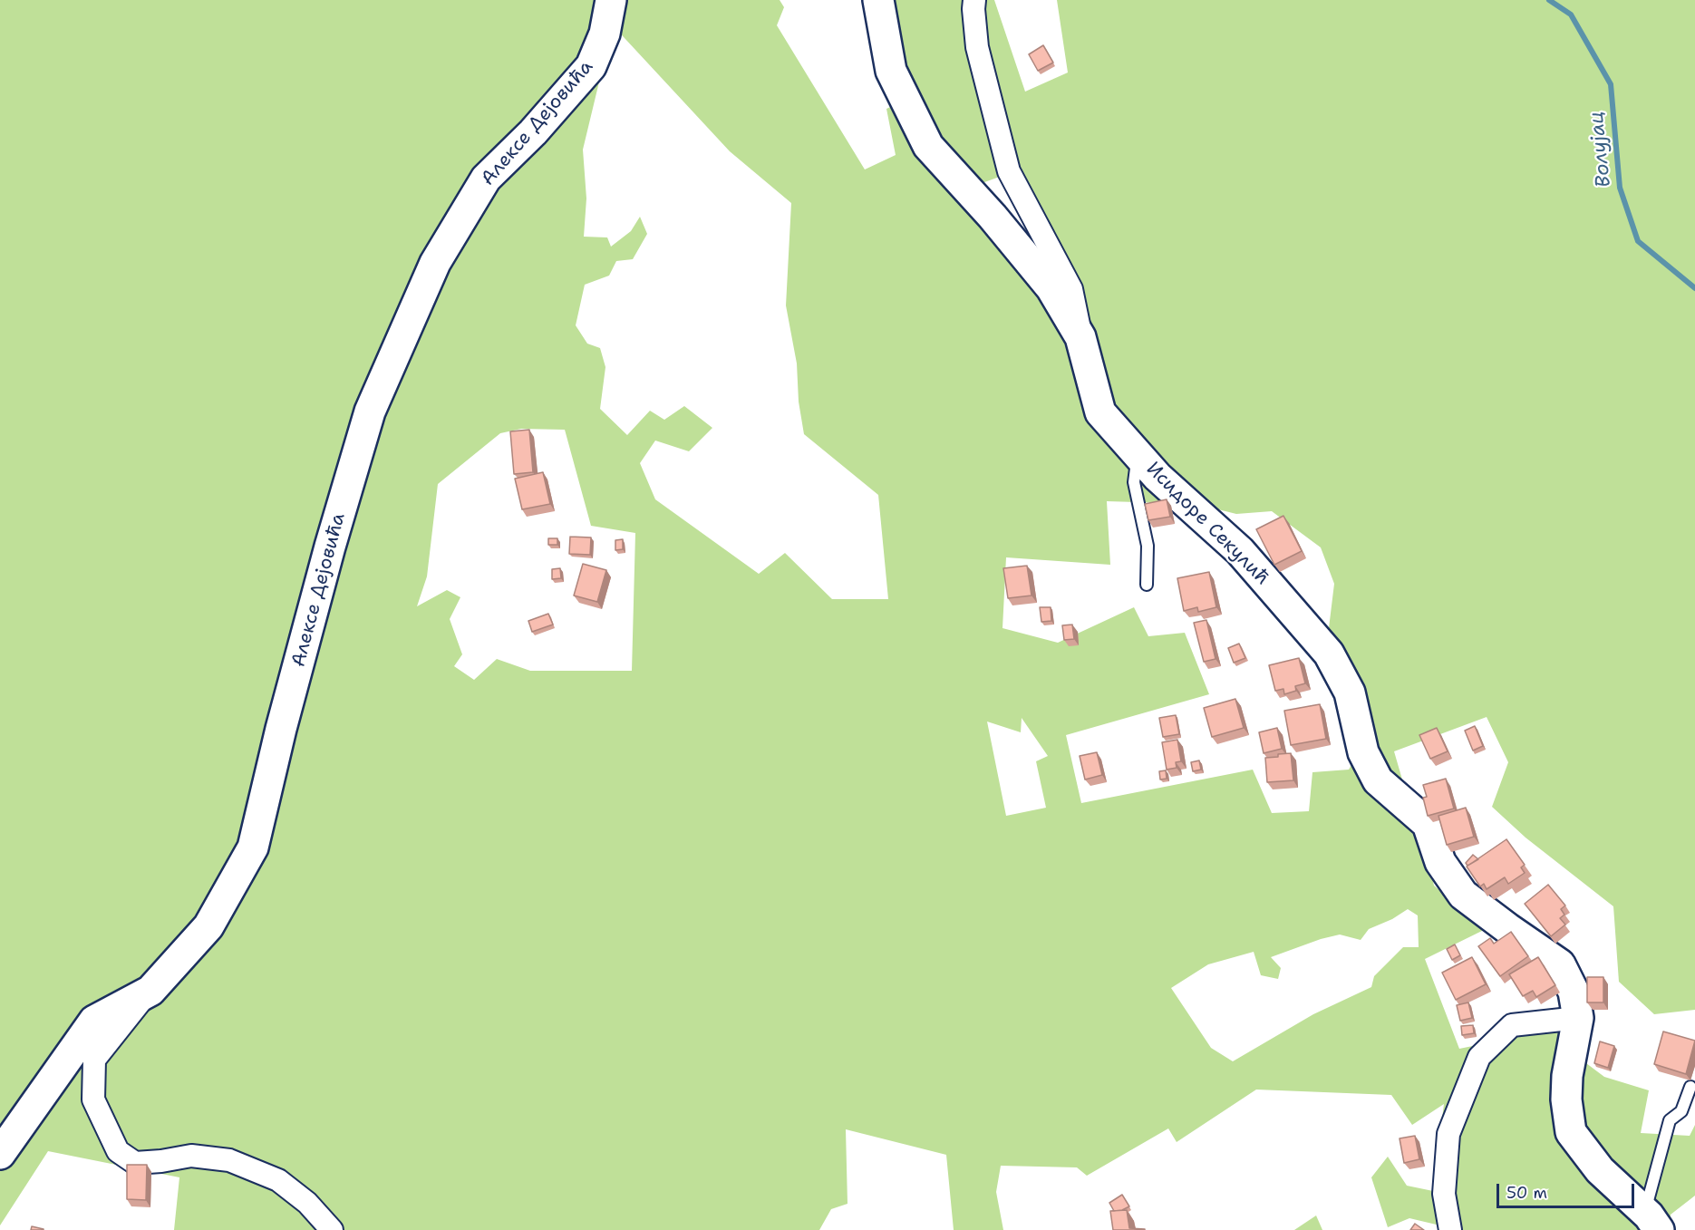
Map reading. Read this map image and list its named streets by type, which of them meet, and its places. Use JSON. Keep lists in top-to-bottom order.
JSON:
{
  "streets": {
    "street": ["Алексе Дејовића", "Исидоре Секулић"]
  },
  "water": ["Волујац"],
  "scale_bar": "50 m"
}
